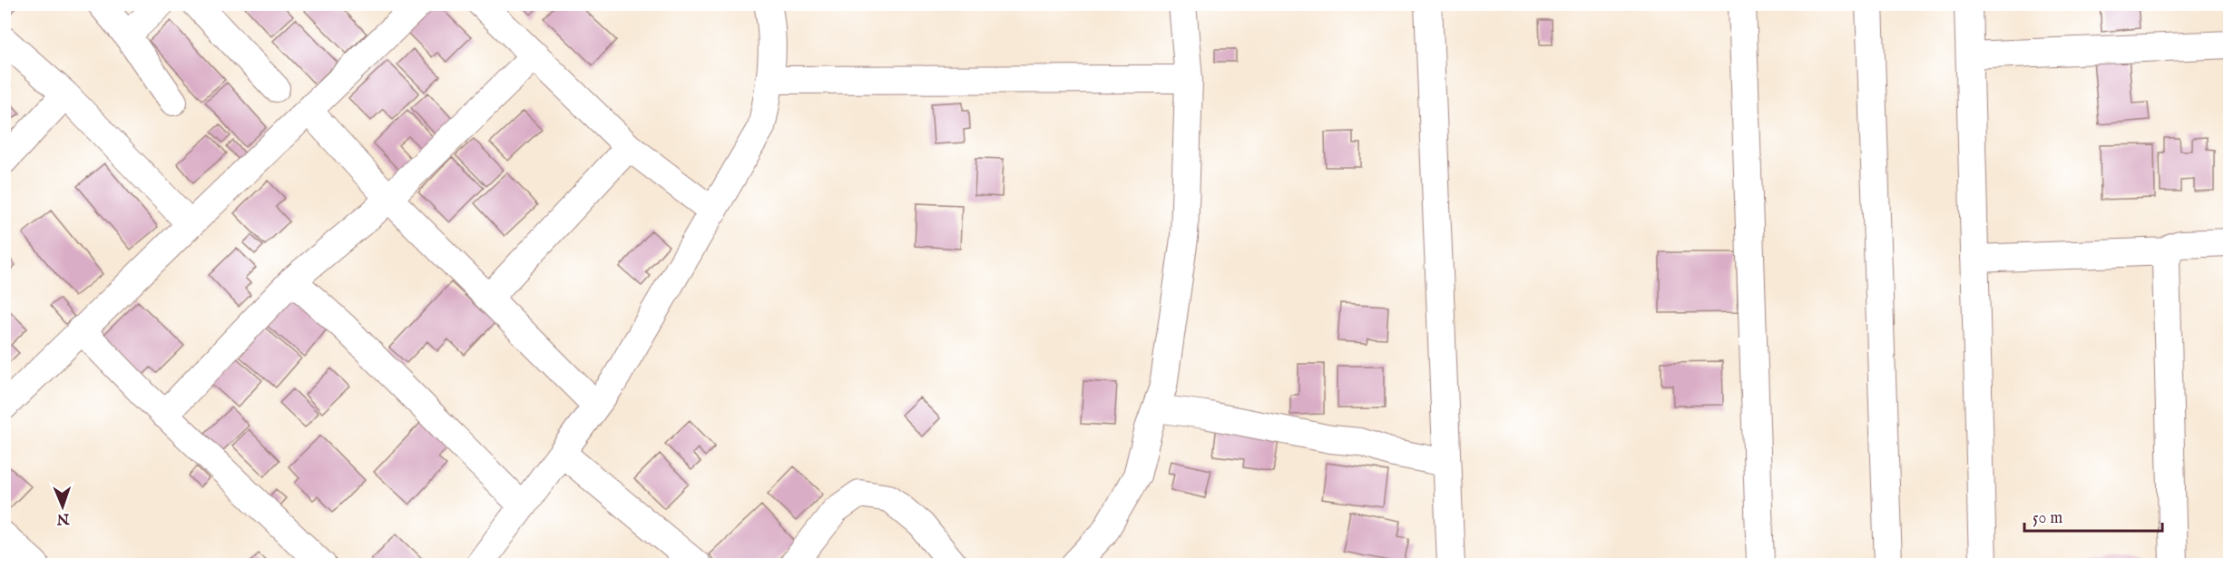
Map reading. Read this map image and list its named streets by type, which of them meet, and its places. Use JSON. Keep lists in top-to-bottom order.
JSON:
{
  "scale_bar": "50 m",
  "north": "bottom"
}
